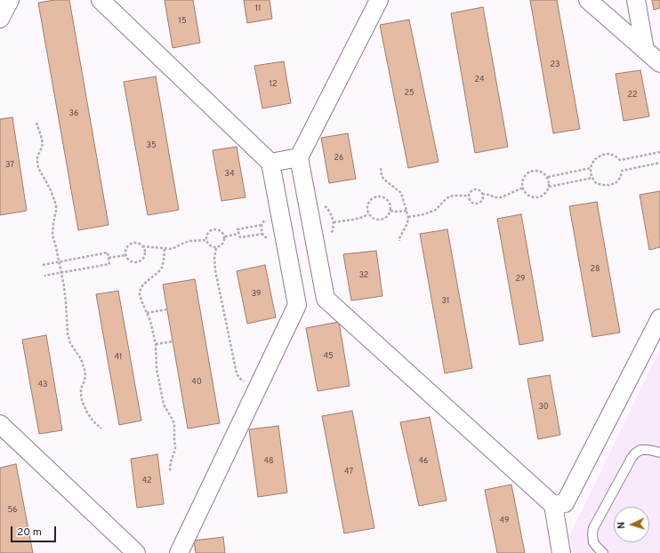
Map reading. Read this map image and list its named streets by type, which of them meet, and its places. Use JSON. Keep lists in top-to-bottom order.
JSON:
{
  "house_numbers": [
    "11",
    "15",
    "23",
    "24",
    "12",
    "25",
    "22",
    "36",
    "35",
    "26",
    "37",
    "34",
    "28",
    "32",
    "29",
    "39",
    "31",
    "45",
    "41",
    "40",
    "43",
    "30",
    "48",
    "46",
    "47",
    "42",
    "56",
    "49"
  ],
  "scale_bar": "20 m",
  "north": "left"
}
